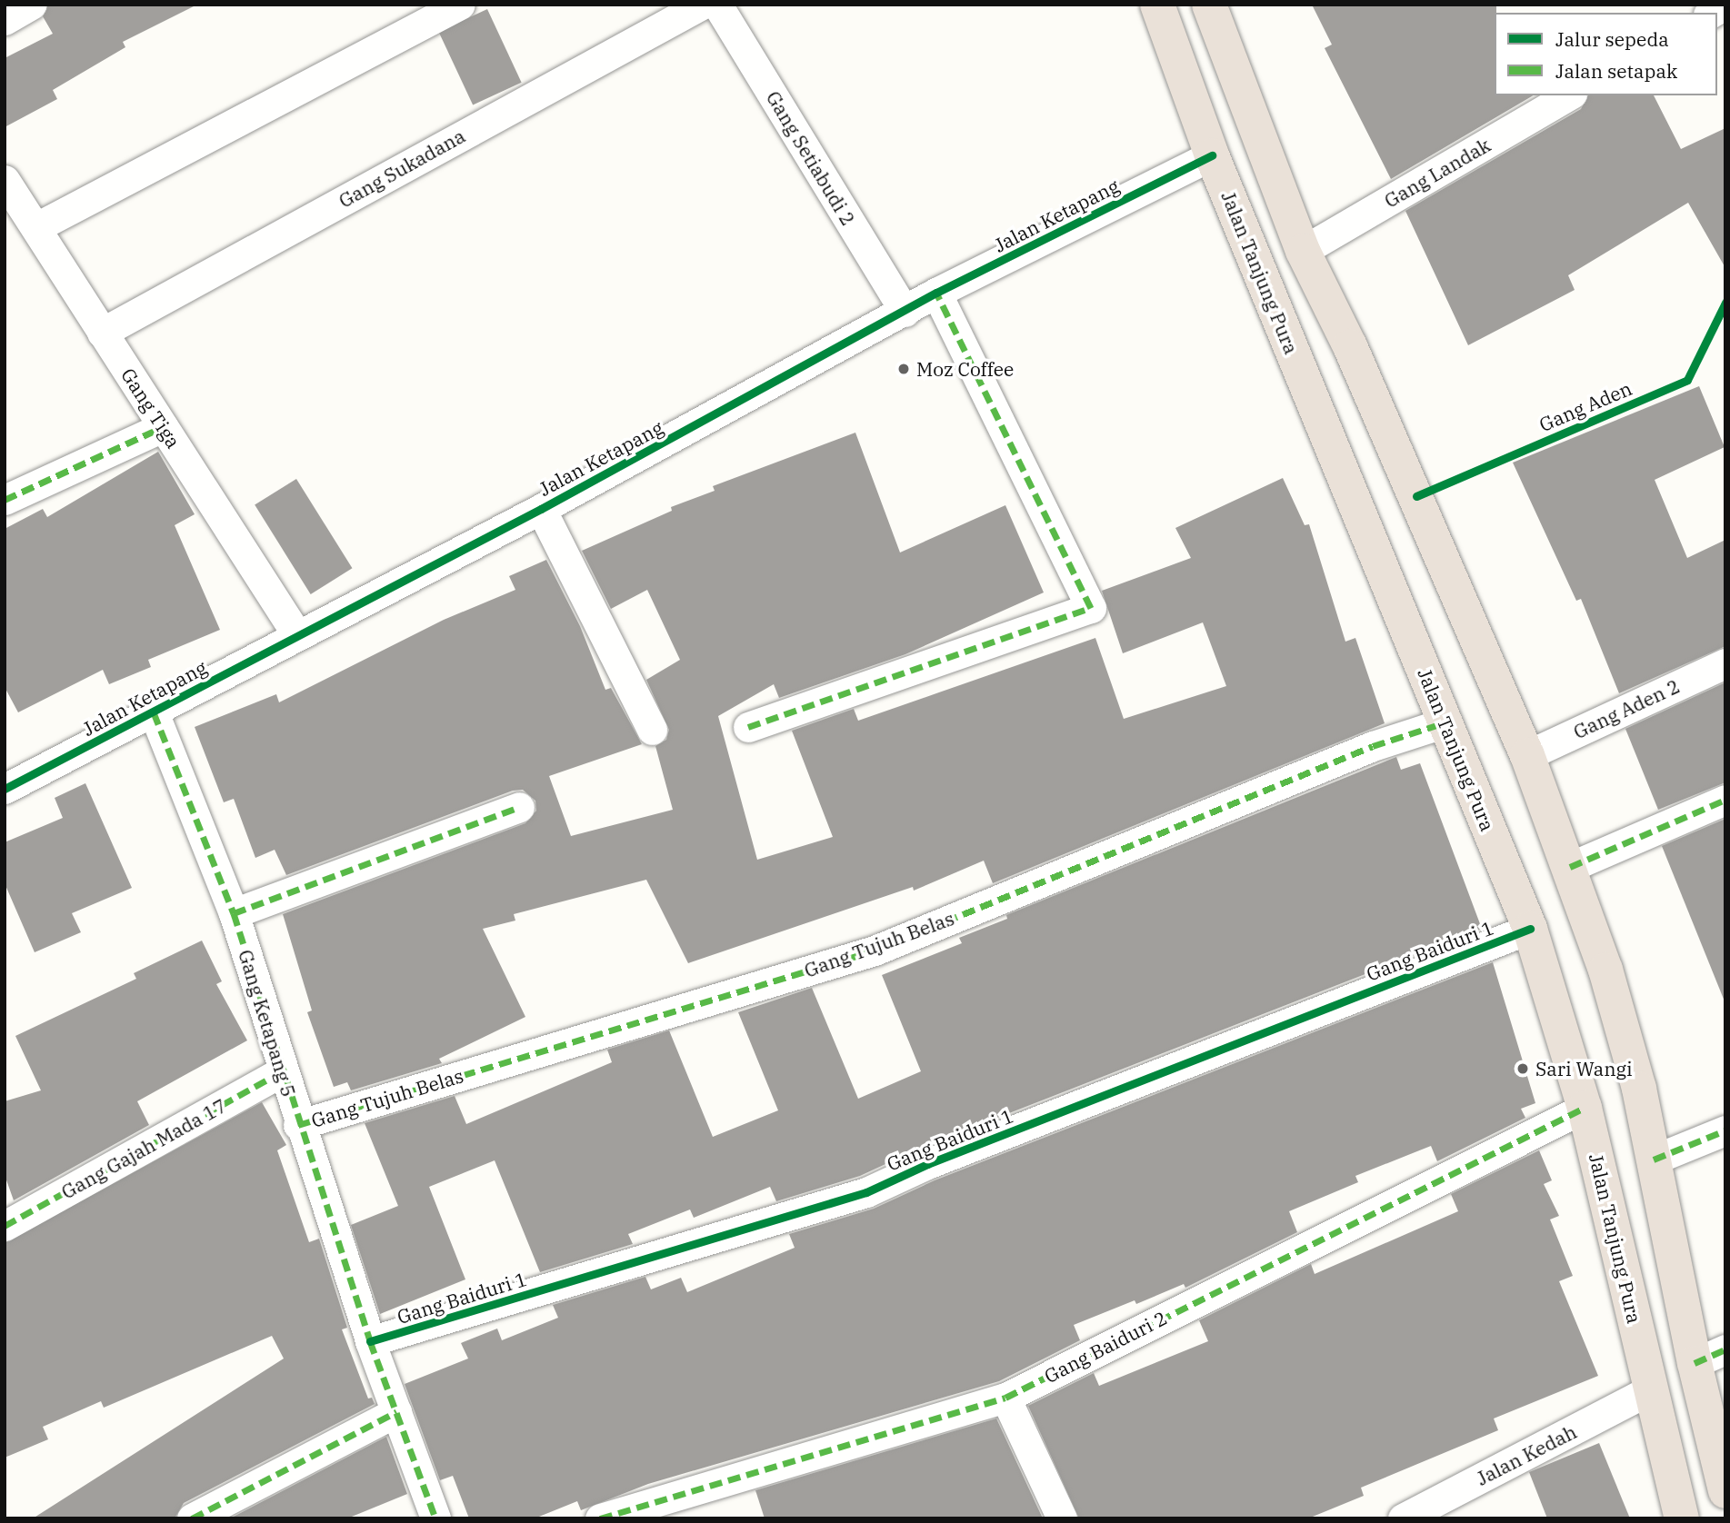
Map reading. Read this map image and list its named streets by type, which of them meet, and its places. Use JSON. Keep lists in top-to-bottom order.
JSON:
{
  "streets": {
    "highway": ["Jalan Tanjung Pura"],
    "street": [
      "Gang Setiabudi 2",
      "Gang Sukadana",
      "Gang Landak",
      "Jalan Ketapang",
      "Gang Tiga",
      "Gang Aden 2",
      "Gang Tujuh Belas",
      "Gang Baiduri 1",
      "Gang Ketapang 5",
      "Gang Gajah Mada 17",
      "Gang Baiduri 2",
      "Jalan Kedah"
    ],
    "cycle path": ["Gang Aden"]
  },
  "crossings": [
    ["Gang Setiabudi 2", "Jalan Ketapang"],
    ["Gang Sukadana", "Gang Tiga"],
    ["Jalan Ketapang", "Jalan Tanjung Pura"],
    ["Jalan Ketapang", "Gang Tiga"],
    ["Jalan Ketapang", "Gang Ketapang 5"],
    ["Jalan Tanjung Pura", "Gang Tujuh Belas"],
    ["Jalan Tanjung Pura", "Gang Baiduri 1"],
    ["Jalan Tanjung Pura", "Gang Baiduri 2"],
    ["Jalan Tanjung Pura", "Jalan Kedah"],
    ["Gang Tujuh Belas", "Gang Ketapang 5"],
    ["Gang Baiduri 1", "Gang Ketapang 5"],
    ["Gang Ketapang 5", "Gang Gajah Mada 17"]
  ],
  "places": ["Moz Coffee", "Sari Wangi"],
  "legend": ["Jalur sepeda", "Jalan setapak"]
}
